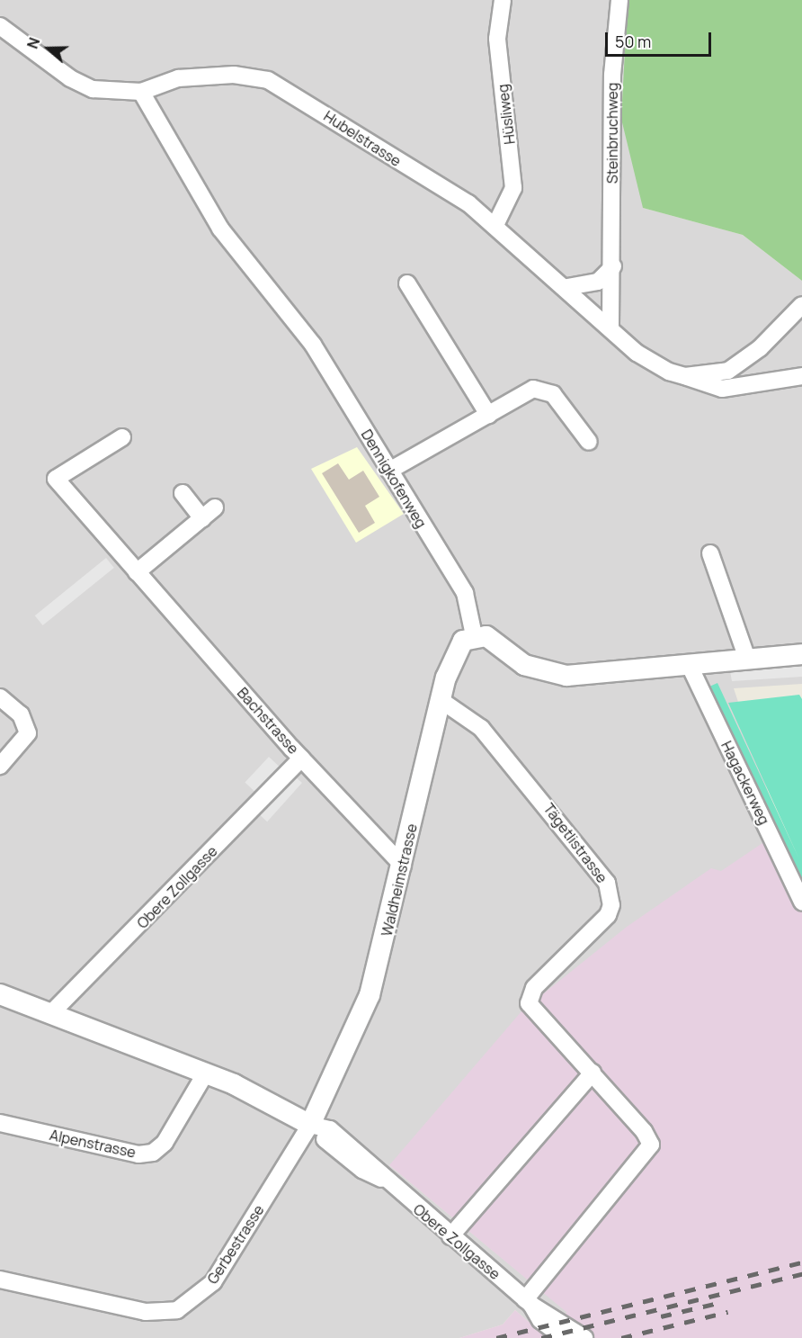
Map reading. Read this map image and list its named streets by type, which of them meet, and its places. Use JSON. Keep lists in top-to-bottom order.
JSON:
{
  "streets": {
    "street": [
      "Hüsliweg",
      "Steinbruchweg",
      "Hubelstrasse",
      "Dennigkofenweg",
      "Bachstrasse",
      "Hagackerweg",
      "Tägetlistrasse",
      "Waldheimstrasse",
      "Obere Zollgasse",
      "Alpenstrasse",
      "Gerbestrasse"
    ]
  },
  "crossings": [
    ["Hüsliweg", "Hubelstrasse"],
    ["Steinbruchweg", "Hubelstrasse"],
    ["Hubelstrasse", "Dennigkofenweg"],
    ["Dennigkofenweg", "Waldheimstrasse"],
    ["Bachstrasse", "Waldheimstrasse"],
    ["Bachstrasse", "Obere Zollgasse"],
    ["Tägetlistrasse", "Waldheimstrasse"],
    ["Tägetlistrasse", "Obere Zollgasse"],
    ["Waldheimstrasse", "Obere Zollgasse"],
    ["Waldheimstrasse", "Gerbestrasse"],
    ["Obere Zollgasse", "Alpenstrasse"],
    ["Obere Zollgasse", "Gerbestrasse"]
  ],
  "scale_bar": "50 m",
  "north": "left"
}
